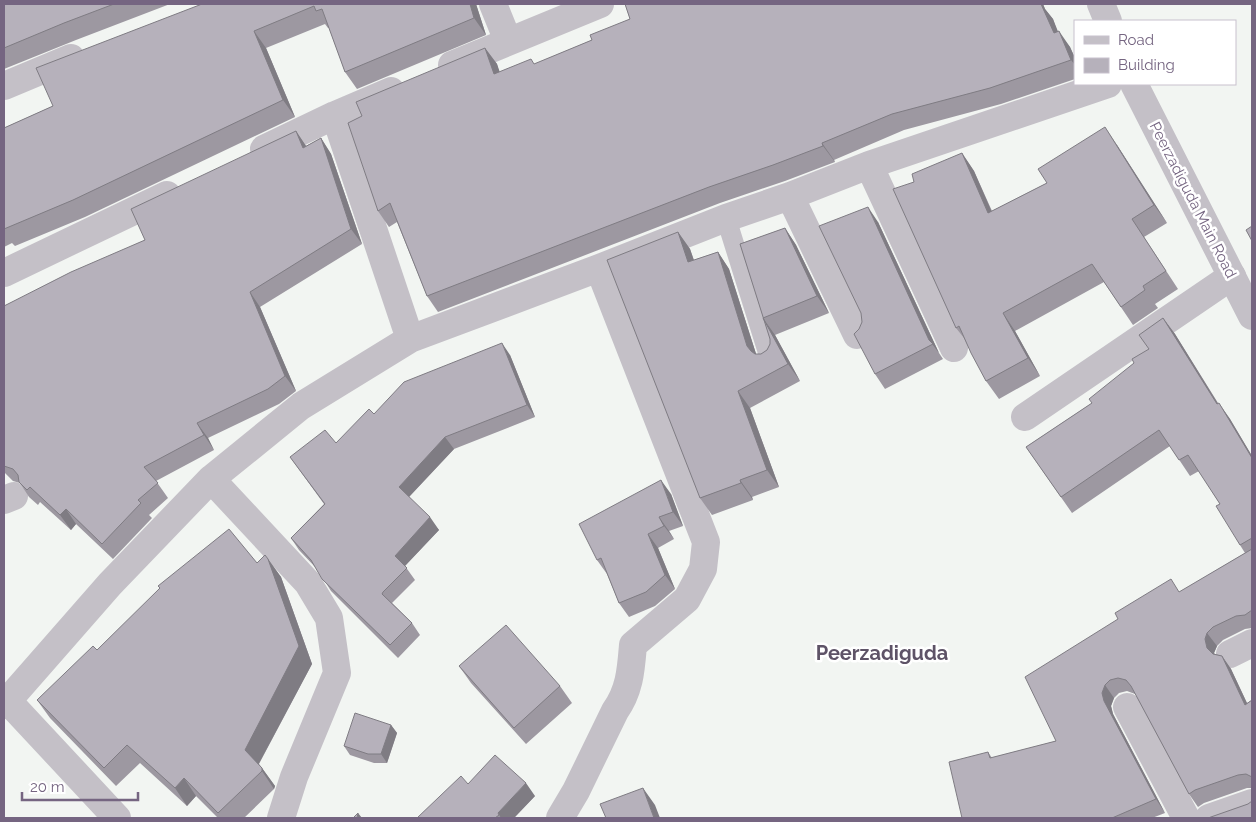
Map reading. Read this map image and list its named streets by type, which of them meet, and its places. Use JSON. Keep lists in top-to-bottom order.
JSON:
{
  "streets": {
    "street": ["Peerzadiguda Main Road"]
  },
  "districts": ["Peerzadiguda"],
  "legend": ["Road", "Building"],
  "scale_bar": "20 m"
}
